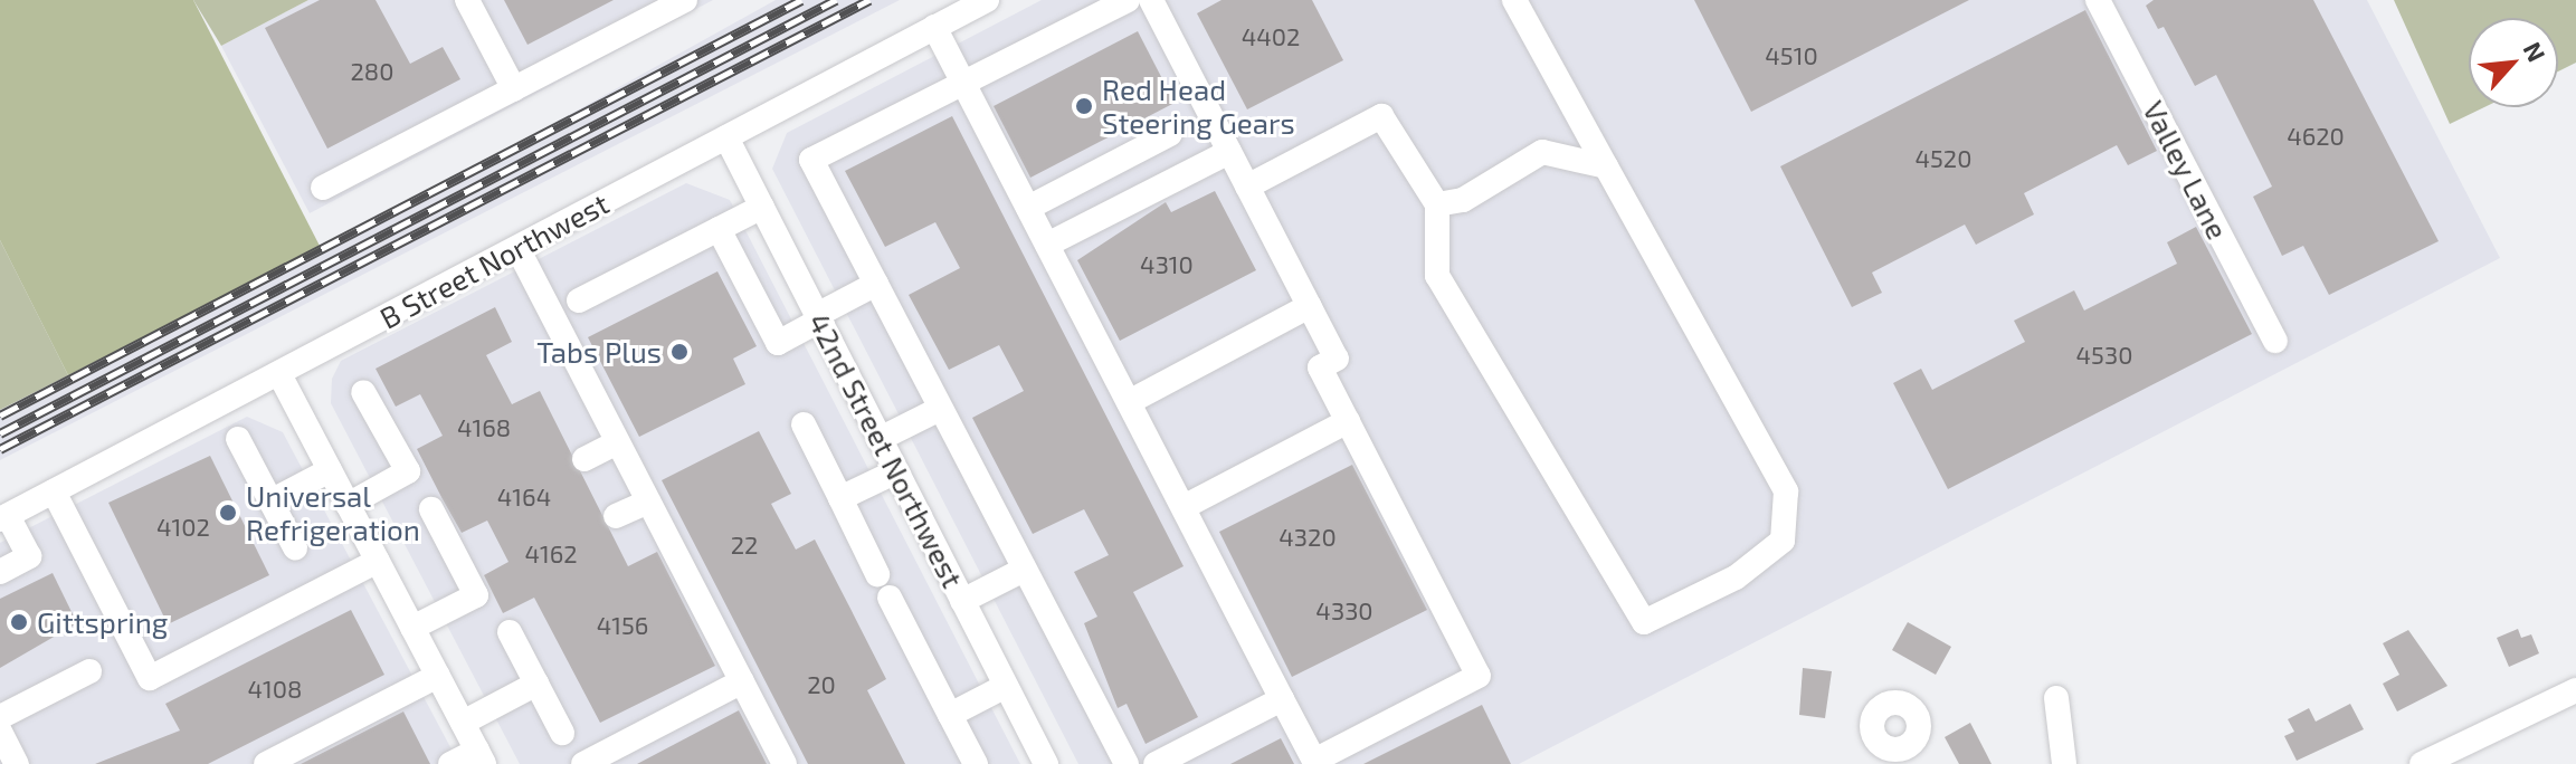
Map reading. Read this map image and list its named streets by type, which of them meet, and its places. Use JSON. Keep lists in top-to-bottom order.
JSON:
{
  "streets": {
    "street": ["Valley Lane", "B Street Northwest", "42nd Street Northwest"]
  },
  "crossings": [
    ["B Street Northwest", "42nd Street Northwest"]
  ],
  "places": [
    "Red Head Steering Gears",
    "Tabs Plus",
    "Universal Refrigeration",
    "Gittspring"
  ],
  "house_numbers": [
    "4402",
    "4510",
    "280",
    "4620",
    "4520",
    "4310",
    "4530",
    "4168",
    "4164",
    "4102",
    "4320",
    "22",
    "4162",
    "4330",
    "4156",
    "20",
    "4108"
  ],
  "north": "top right"
}
